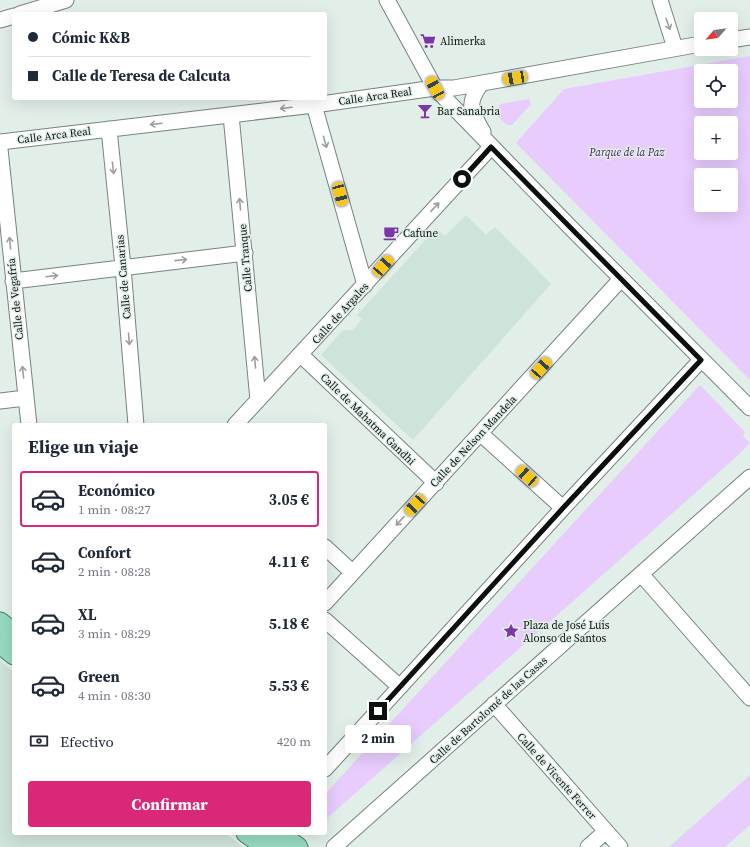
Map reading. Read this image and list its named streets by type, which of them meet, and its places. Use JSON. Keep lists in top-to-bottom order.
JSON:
{
  "streets": {
    "street": [
      "Calle Arca Real",
      "Calle Tranque",
      "Calle de Canarias",
      "Calle de Vegafría",
      "Calle de Argales",
      "Calle de Mahatma Gandhi",
      "Calle de Nelson Mandela",
      "Calle de Bartolomé de las Casas",
      "Calle de Vicente Ferrer"
    ]
  },
  "crossings": [
    ["Calle Arca Real", "Calle Tranque"],
    ["Calle Arca Real", "Calle de Canarias"],
    ["Calle Tranque", "Calle de Argales"],
    ["Calle de Argales", "Calle de Mahatma Gandhi"],
    ["Calle de Mahatma Gandhi", "Calle de Nelson Mandela"],
    ["Calle de Bartolomé de las Casas", "Calle de Vicente Ferrer"]
  ],
  "one_way": ["Calle de Canarias", "Calle de Vegafría", "Calle de Argales"],
  "parks": ["Parque de la Paz"],
  "places": {
    "supermarket": ["Alimerka"],
    "bar": ["Bar Sanabria"],
    "cafe": ["Cafune"],
    "place": ["Plaza de José Luis Alonso de Santos"]
  },
  "north": "bottom left",
  "page": {
    "map_buttons": ["+", "−"],
    "banner": ["Cómic K&B", "Calle de Teresa de Calcuta"],
    "heading": "Elige un viaje",
    "list": [
      {
        "name": "Económico",
        "note": "1 min · 08:27",
        "value": "3.05 €"
      },
      {
        "name": "Confort",
        "note": "2 min · 08:28",
        "value": "4.11 €"
      },
      {
        "name": "XL",
        "note": "3 min · 08:29",
        "value": "5.18 €"
      },
      {
        "name": "Green",
        "note": "4 min · 08:30",
        "value": "5.53 €"
      }
    ],
    "pay": ["Efectivo", "420 m"],
    "bubble": "2 min",
    "buttons": "Confirmar"
  }
}
